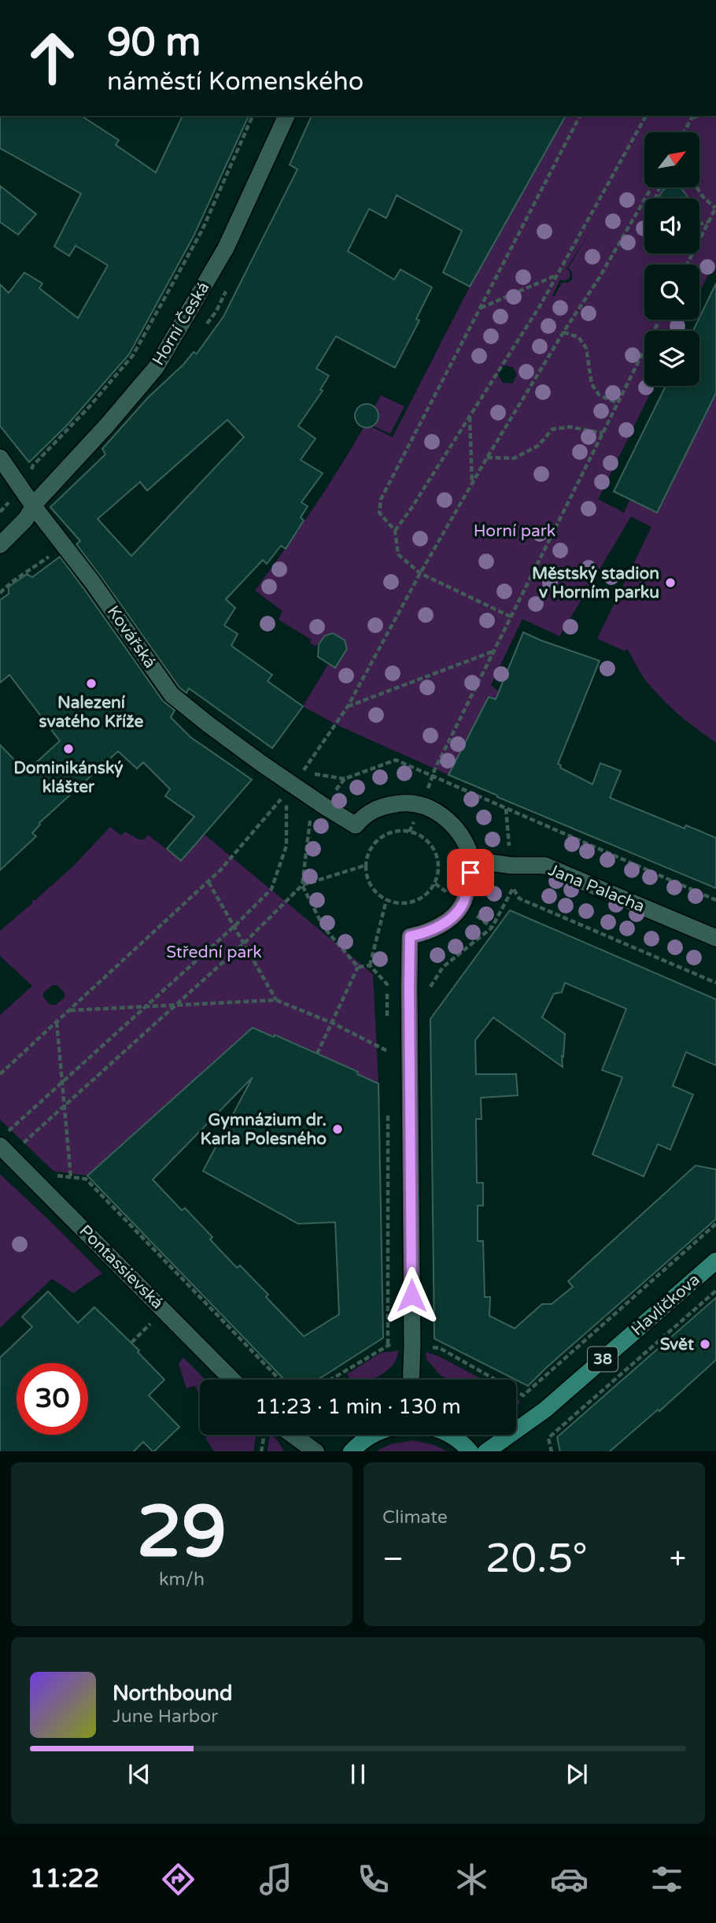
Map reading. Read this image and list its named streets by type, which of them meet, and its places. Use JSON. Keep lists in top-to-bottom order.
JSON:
{
  "streets": {
    "main road": ["Havlíčkova", "38"],
    "street": [
      "Horní Česká",
      "Kovářská",
      "Jana Palacha",
      "Pontassievská"
    ]
  },
  "crossings": [
    ["Horní Česká", "Kovářská"]
  ],
  "parks": ["Horní park", "Střední park"],
  "places": [
    "Městský stadion v Horním parku",
    "Nalezení svatého Kříže",
    "Dominikánský klášter",
    "Gymnázium dr. Karla Polesného",
    "Svět"
  ],
  "north": "top right",
  "page": {
    "turn": ["90 m", "náměstí Komenského"],
    "limit": "30",
    "trip": "11:23 · 1 min · 130 m",
    "tile": [
      ["29", "km/h"],
      "Climate"
    ],
    "heat": ["−", "20.5°", "+"],
    "song": ["Northbound", "June Harbor"],
    "tabs": "11:22"
  }
}
